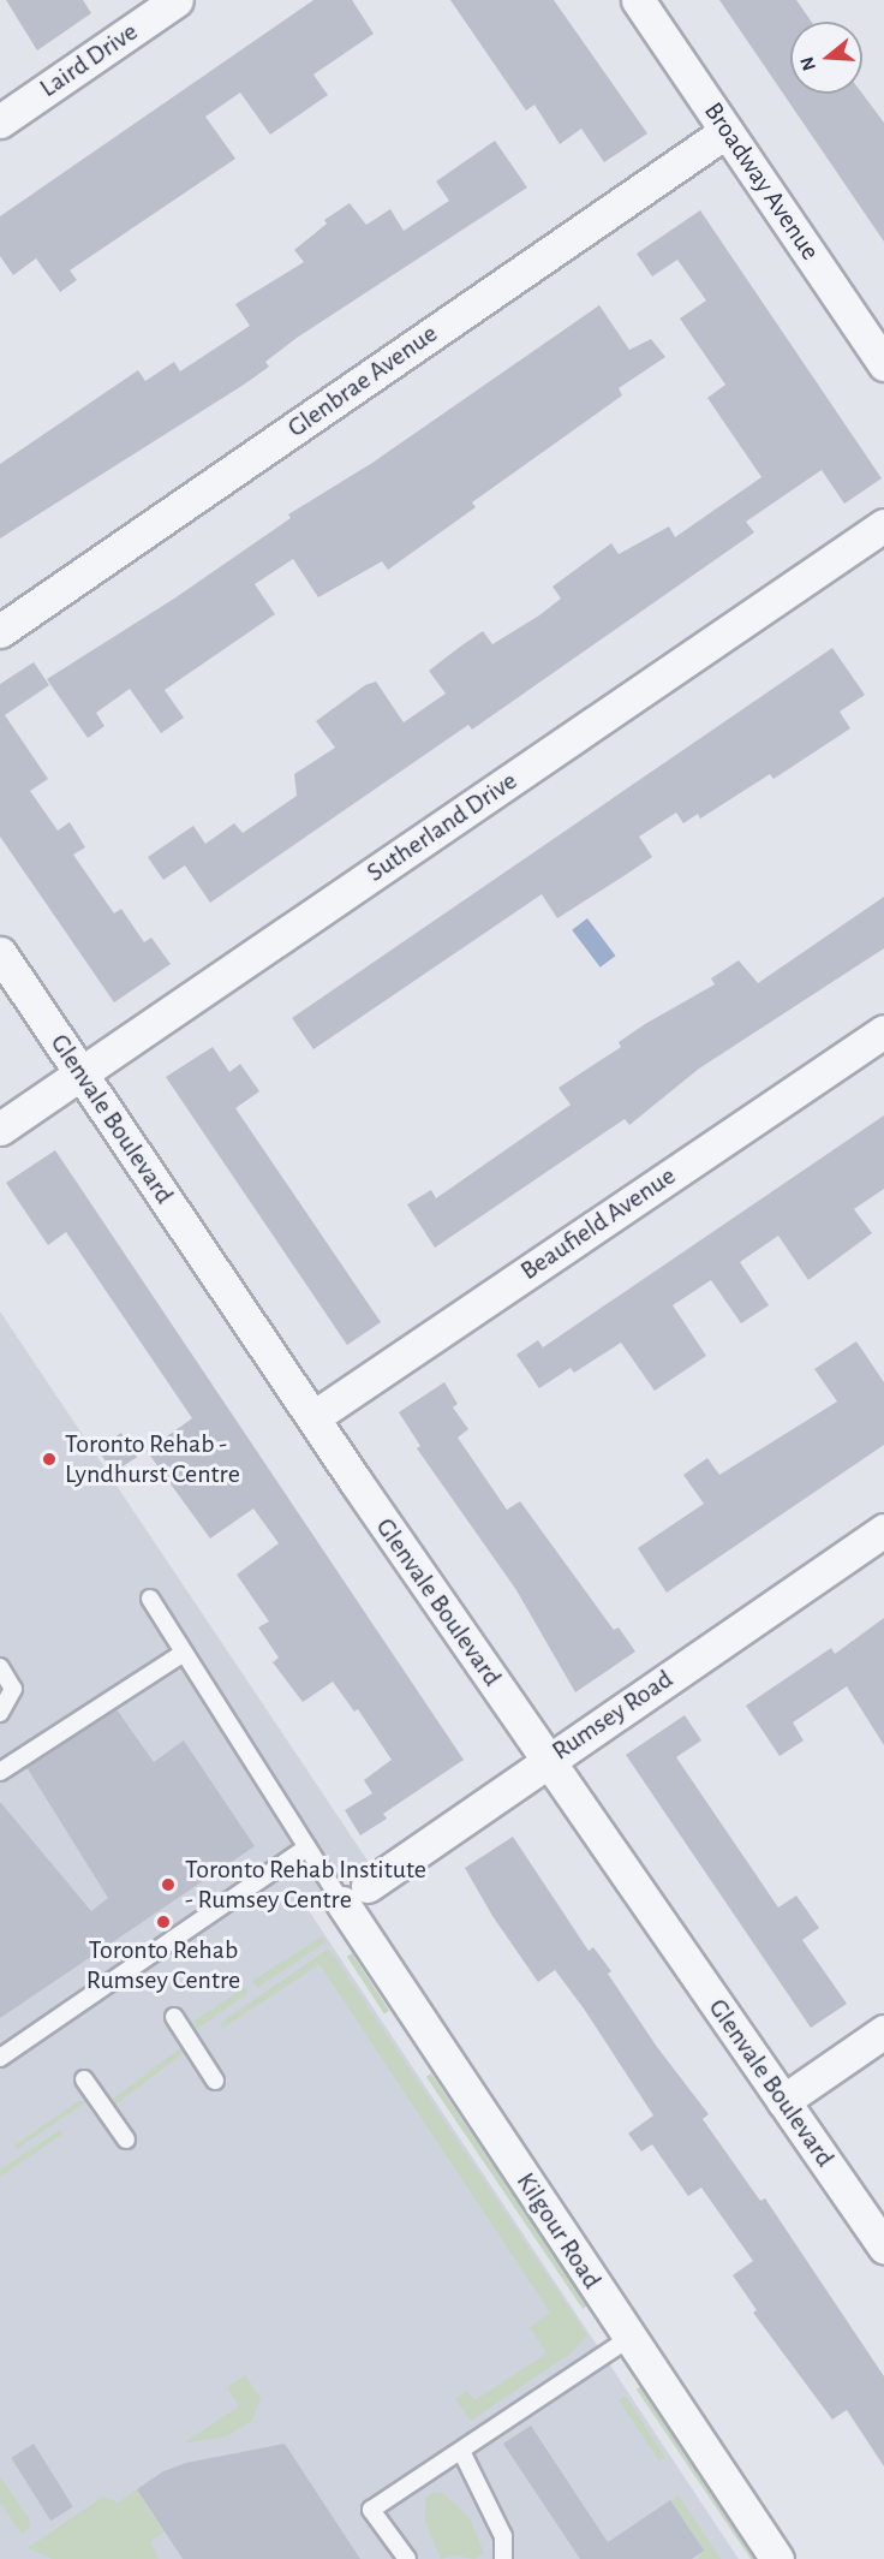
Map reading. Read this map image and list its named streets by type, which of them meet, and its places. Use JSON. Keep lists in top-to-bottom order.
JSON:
{
  "streets": {
    "street": [
      "Laird Drive",
      "Broadway Avenue",
      "Glenbrae Avenue",
      "Sutherland Drive",
      "Glenvale Boulevard",
      "Beaufield Avenue",
      "Rumsey Road",
      "Kilgour Road"
    ]
  },
  "crossings": [
    ["Broadway Avenue", "Glenbrae Avenue"],
    ["Sutherland Drive", "Glenvale Boulevard"],
    ["Glenvale Boulevard", "Beaufield Avenue"],
    ["Glenvale Boulevard", "Rumsey Road"],
    ["Rumsey Road", "Kilgour Road"]
  ],
  "places": ["Toronto Rehab - Lyndhurst Centre", "Toronto Rehab Institute - Rumsey Centre", "Toronto Rehab Rumsey Centre"],
  "north": "left"
}
